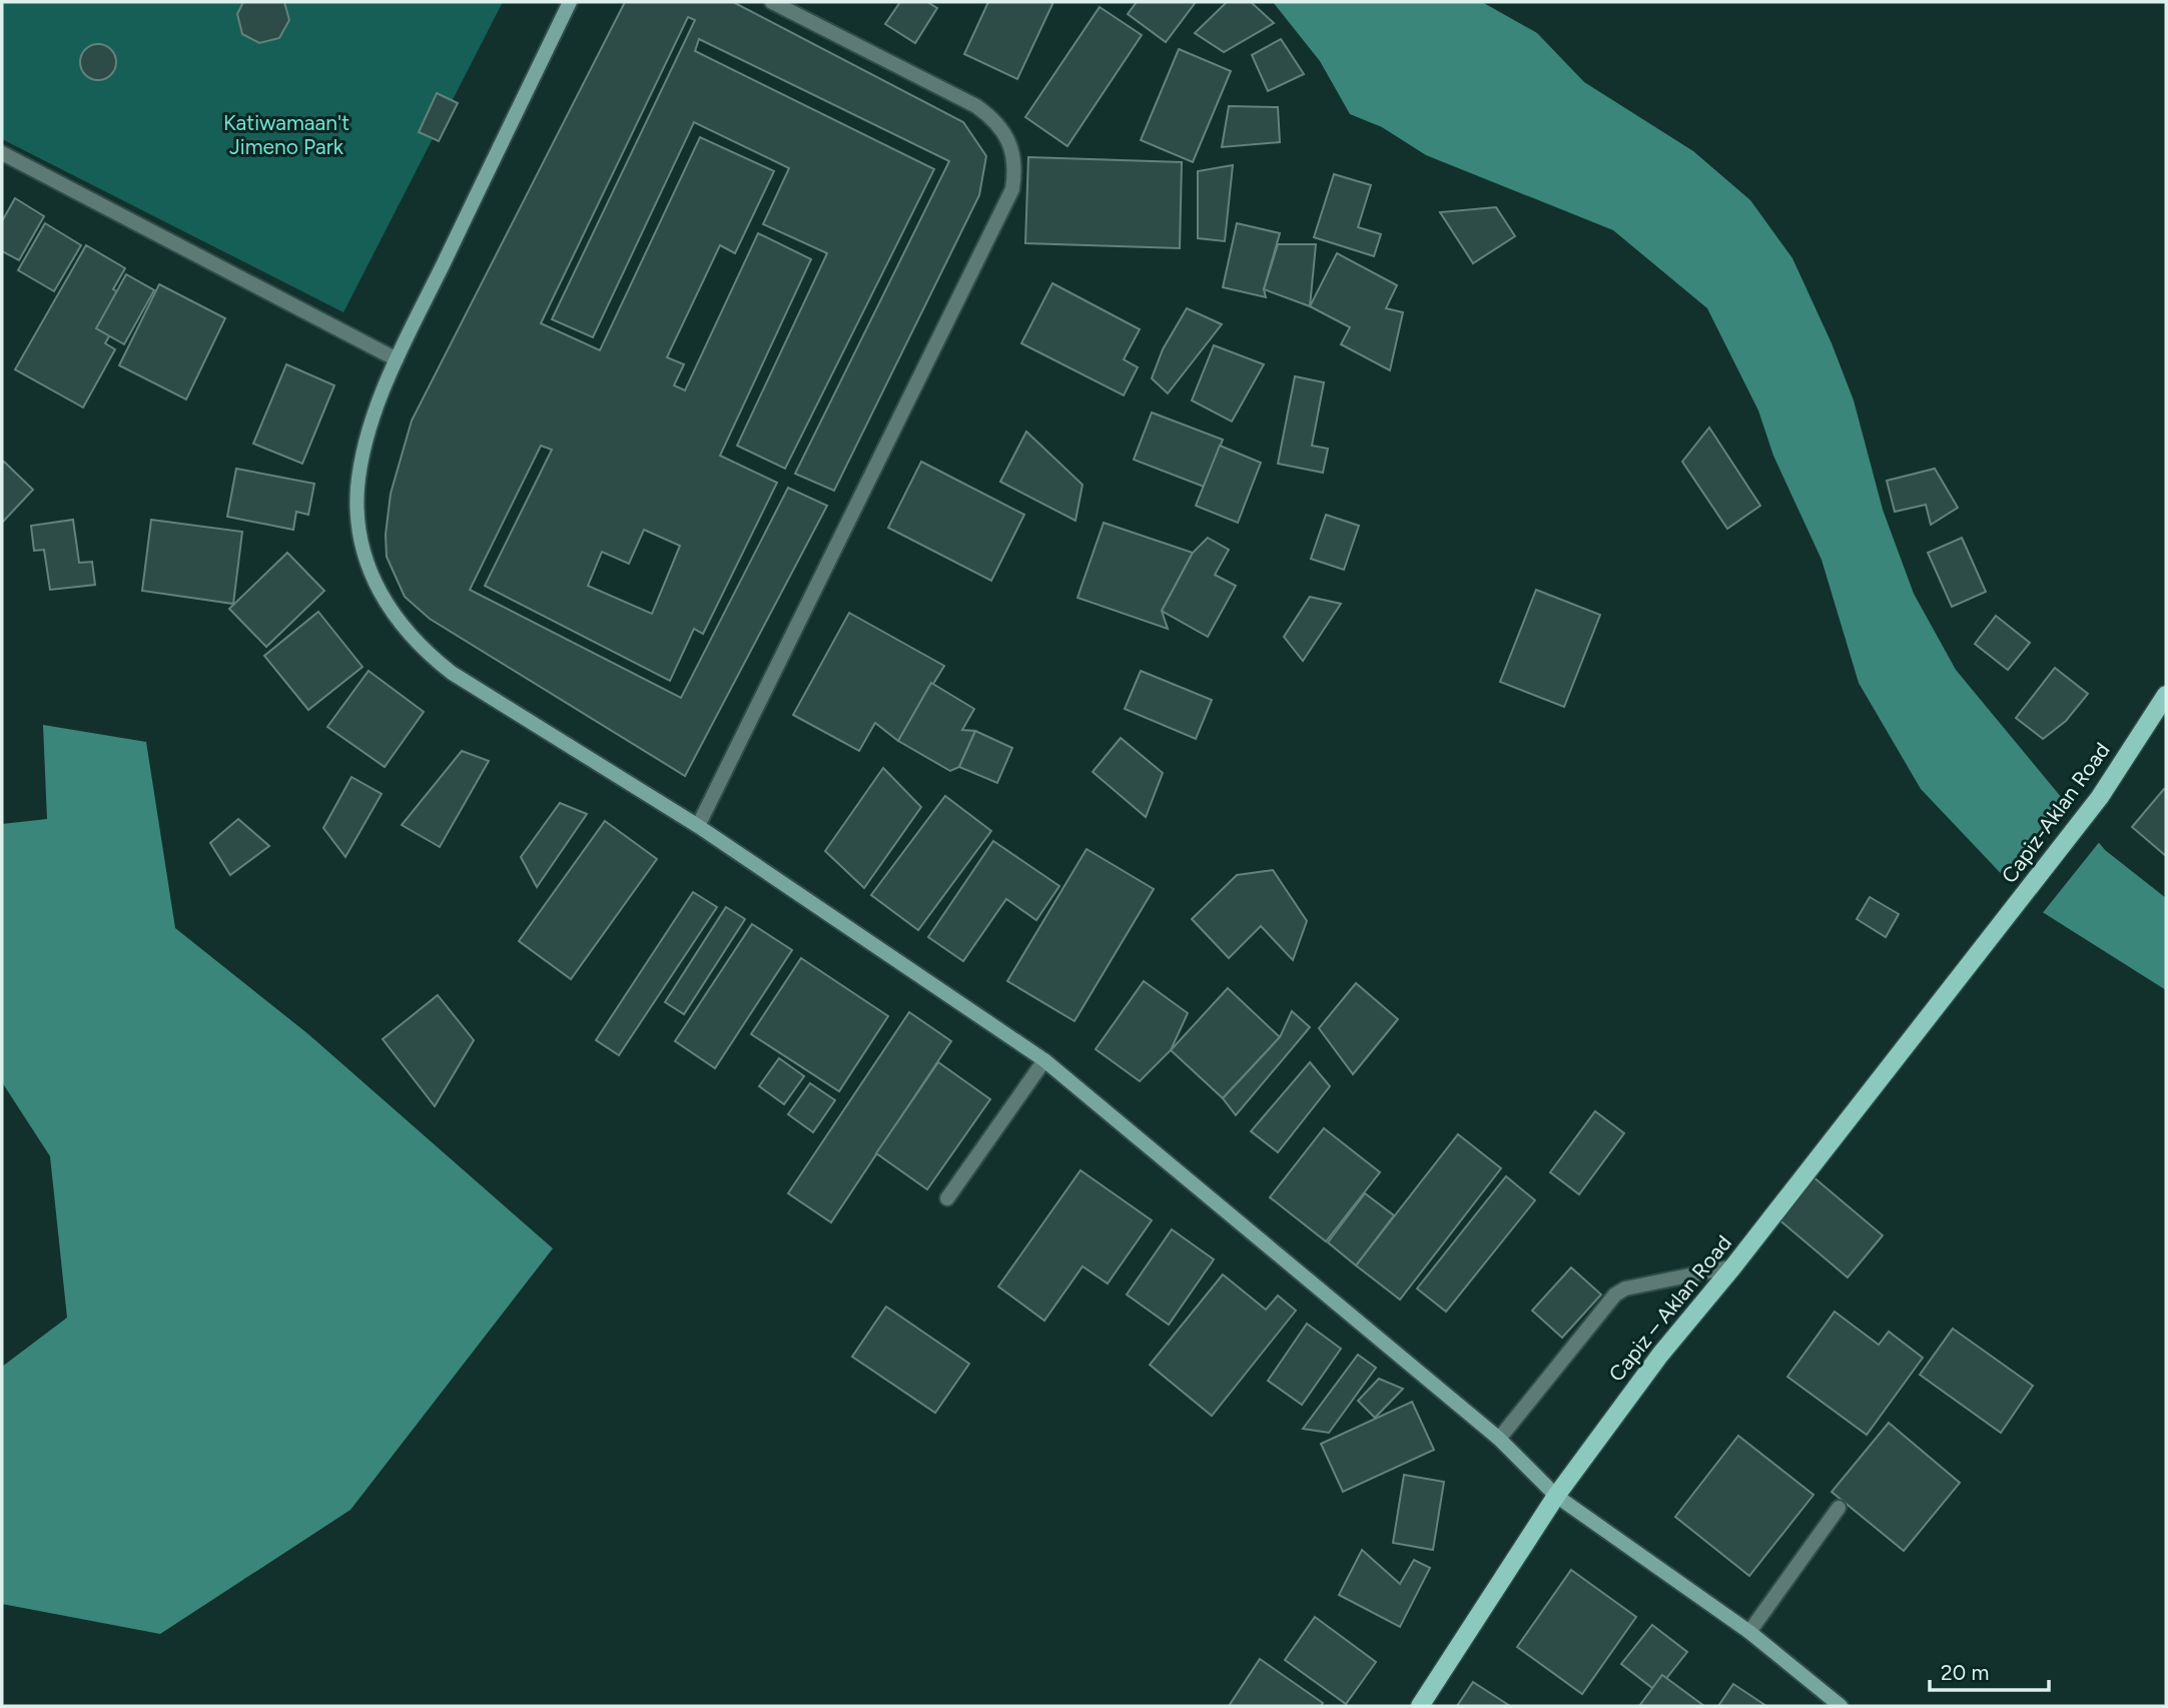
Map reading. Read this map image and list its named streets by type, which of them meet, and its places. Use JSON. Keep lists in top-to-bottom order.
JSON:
{
  "streets": {
    "main road": ["Capiz-Aklan Road", "Capiz – Aklan Road"]
  },
  "crossings": [
    ["Capiz-Aklan Road", "Capiz – Aklan Road"]
  ],
  "parks": ["Katiwamaan't Jimeno Park"],
  "scale_bar": "20 m"
}
